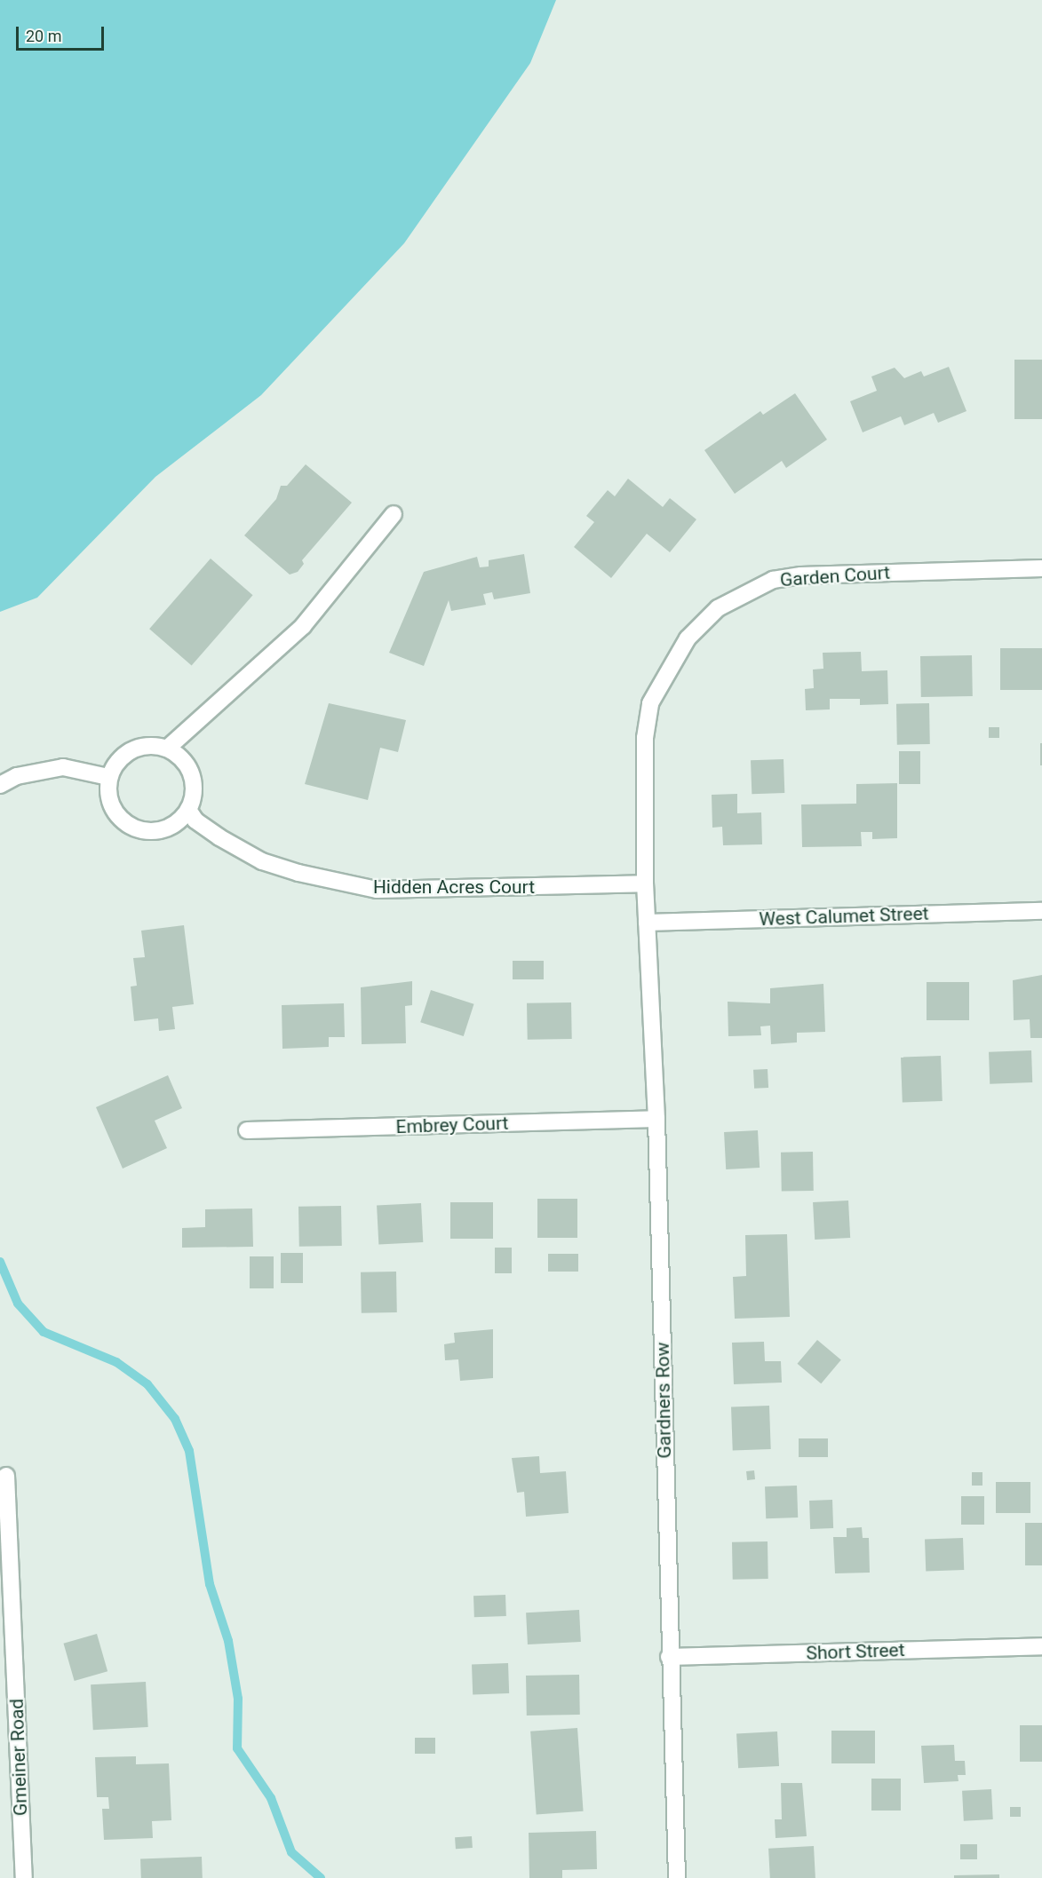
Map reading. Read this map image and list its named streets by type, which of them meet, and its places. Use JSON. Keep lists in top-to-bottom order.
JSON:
{
  "streets": {
    "street": [
      "Garden Court",
      "Hidden Acres Court",
      "West Calumet Street",
      "Embrey Court",
      "Gardners Row",
      "Short Street",
      "Gmeiner Road"
    ]
  },
  "crossings": [
    ["Garden Court", "Hidden Acres Court"],
    ["Garden Court", "West Calumet Street"],
    ["Garden Court", "Gardners Row"],
    ["West Calumet Street", "Gardners Row"],
    ["Embrey Court", "Gardners Row"],
    ["Gardners Row", "Short Street"]
  ],
  "scale_bar": "20 m"
}
